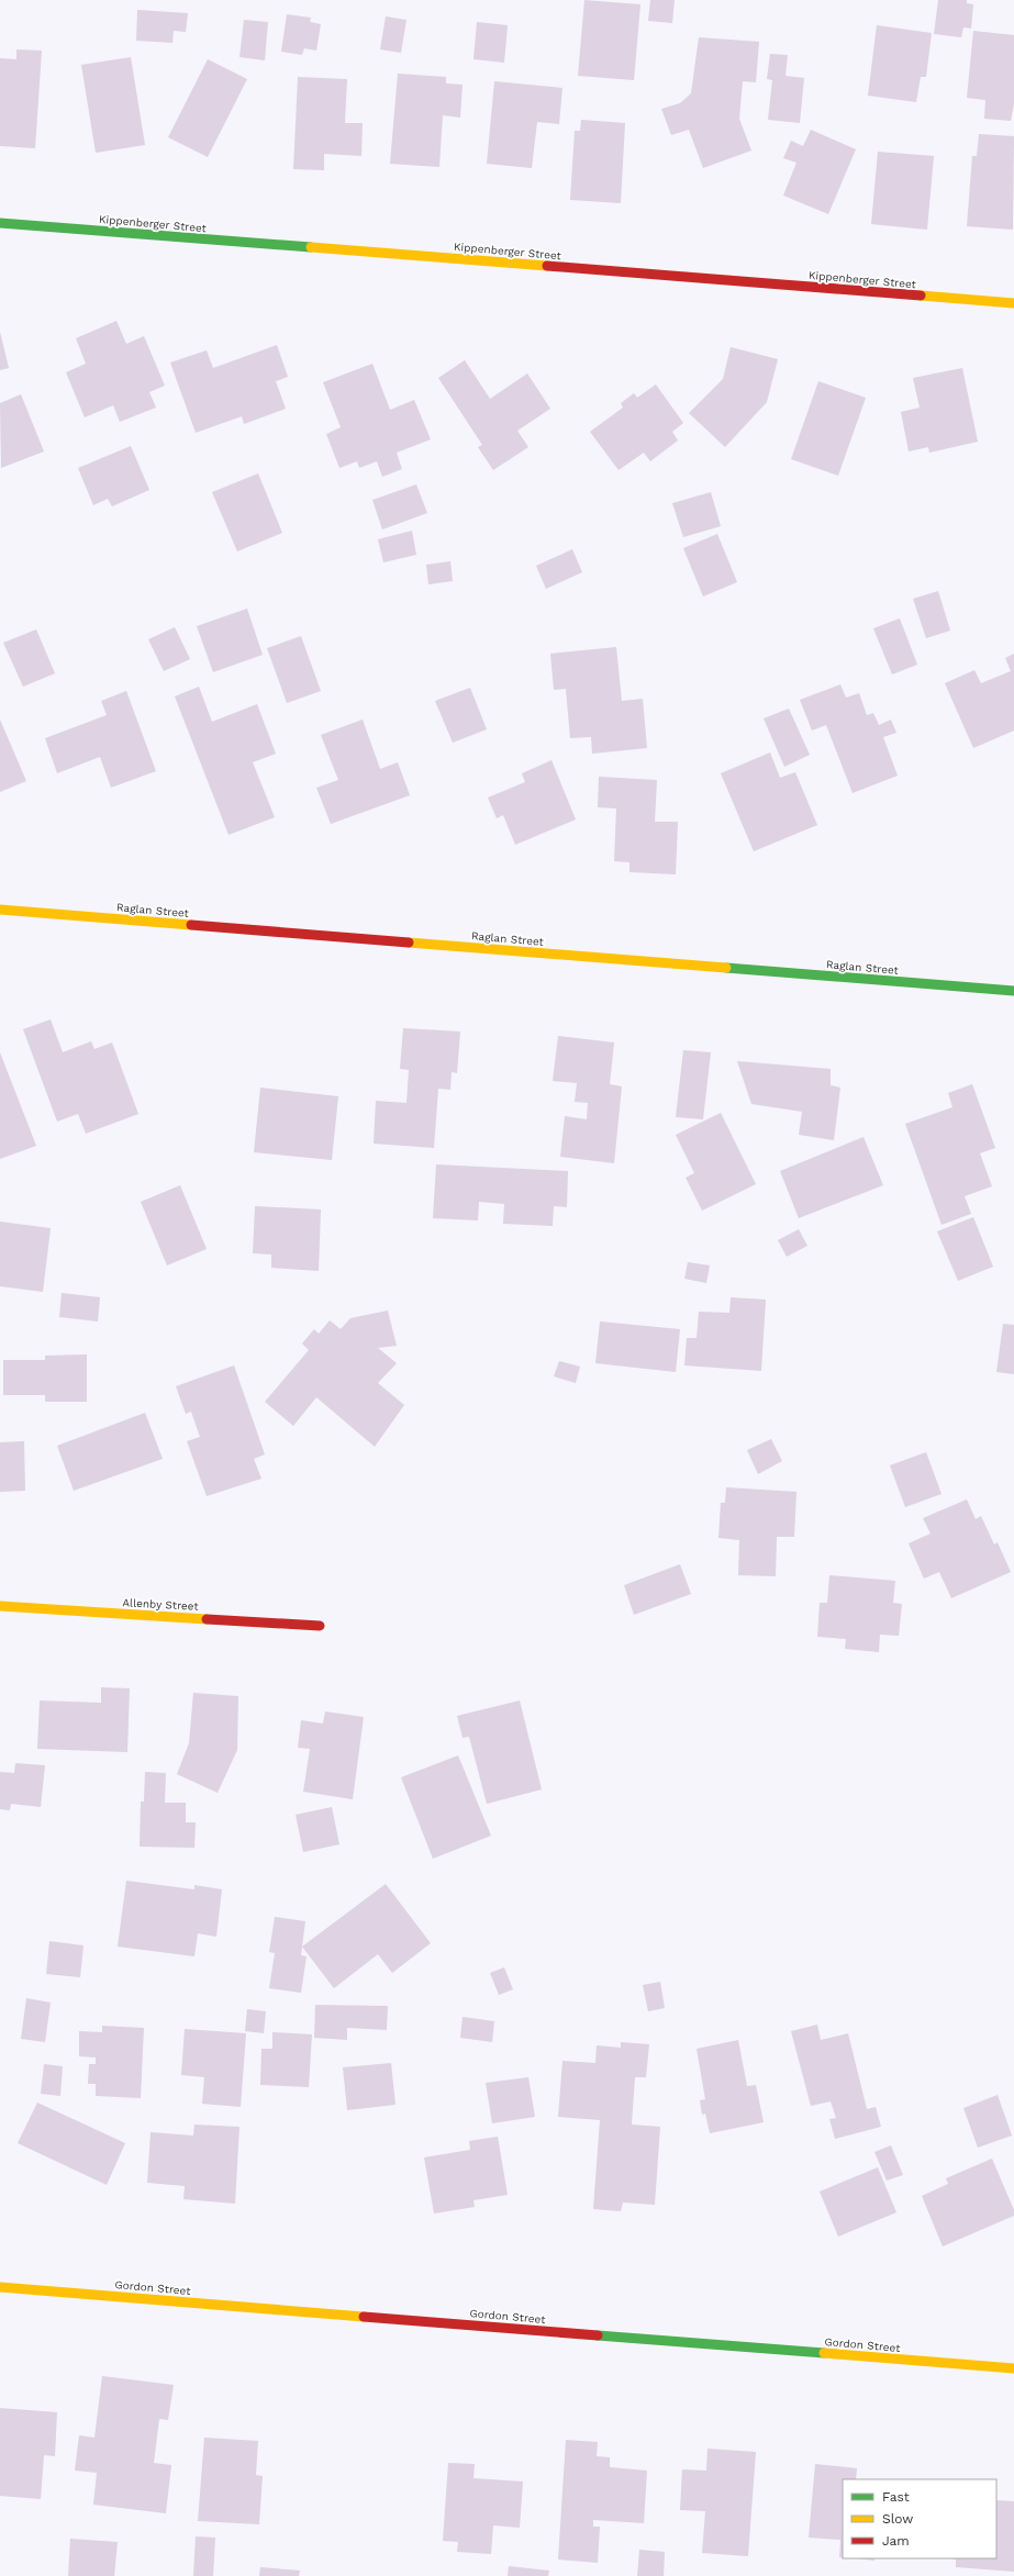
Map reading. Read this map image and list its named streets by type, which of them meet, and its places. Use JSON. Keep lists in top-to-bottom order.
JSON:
{
  "streets": {
    "street": [
      "Kippenberger Street",
      "Raglan Street",
      "Allenby Street",
      "Gordon Street"
    ]
  },
  "legend": ["Fast", "Slow", "Jam"]
}
